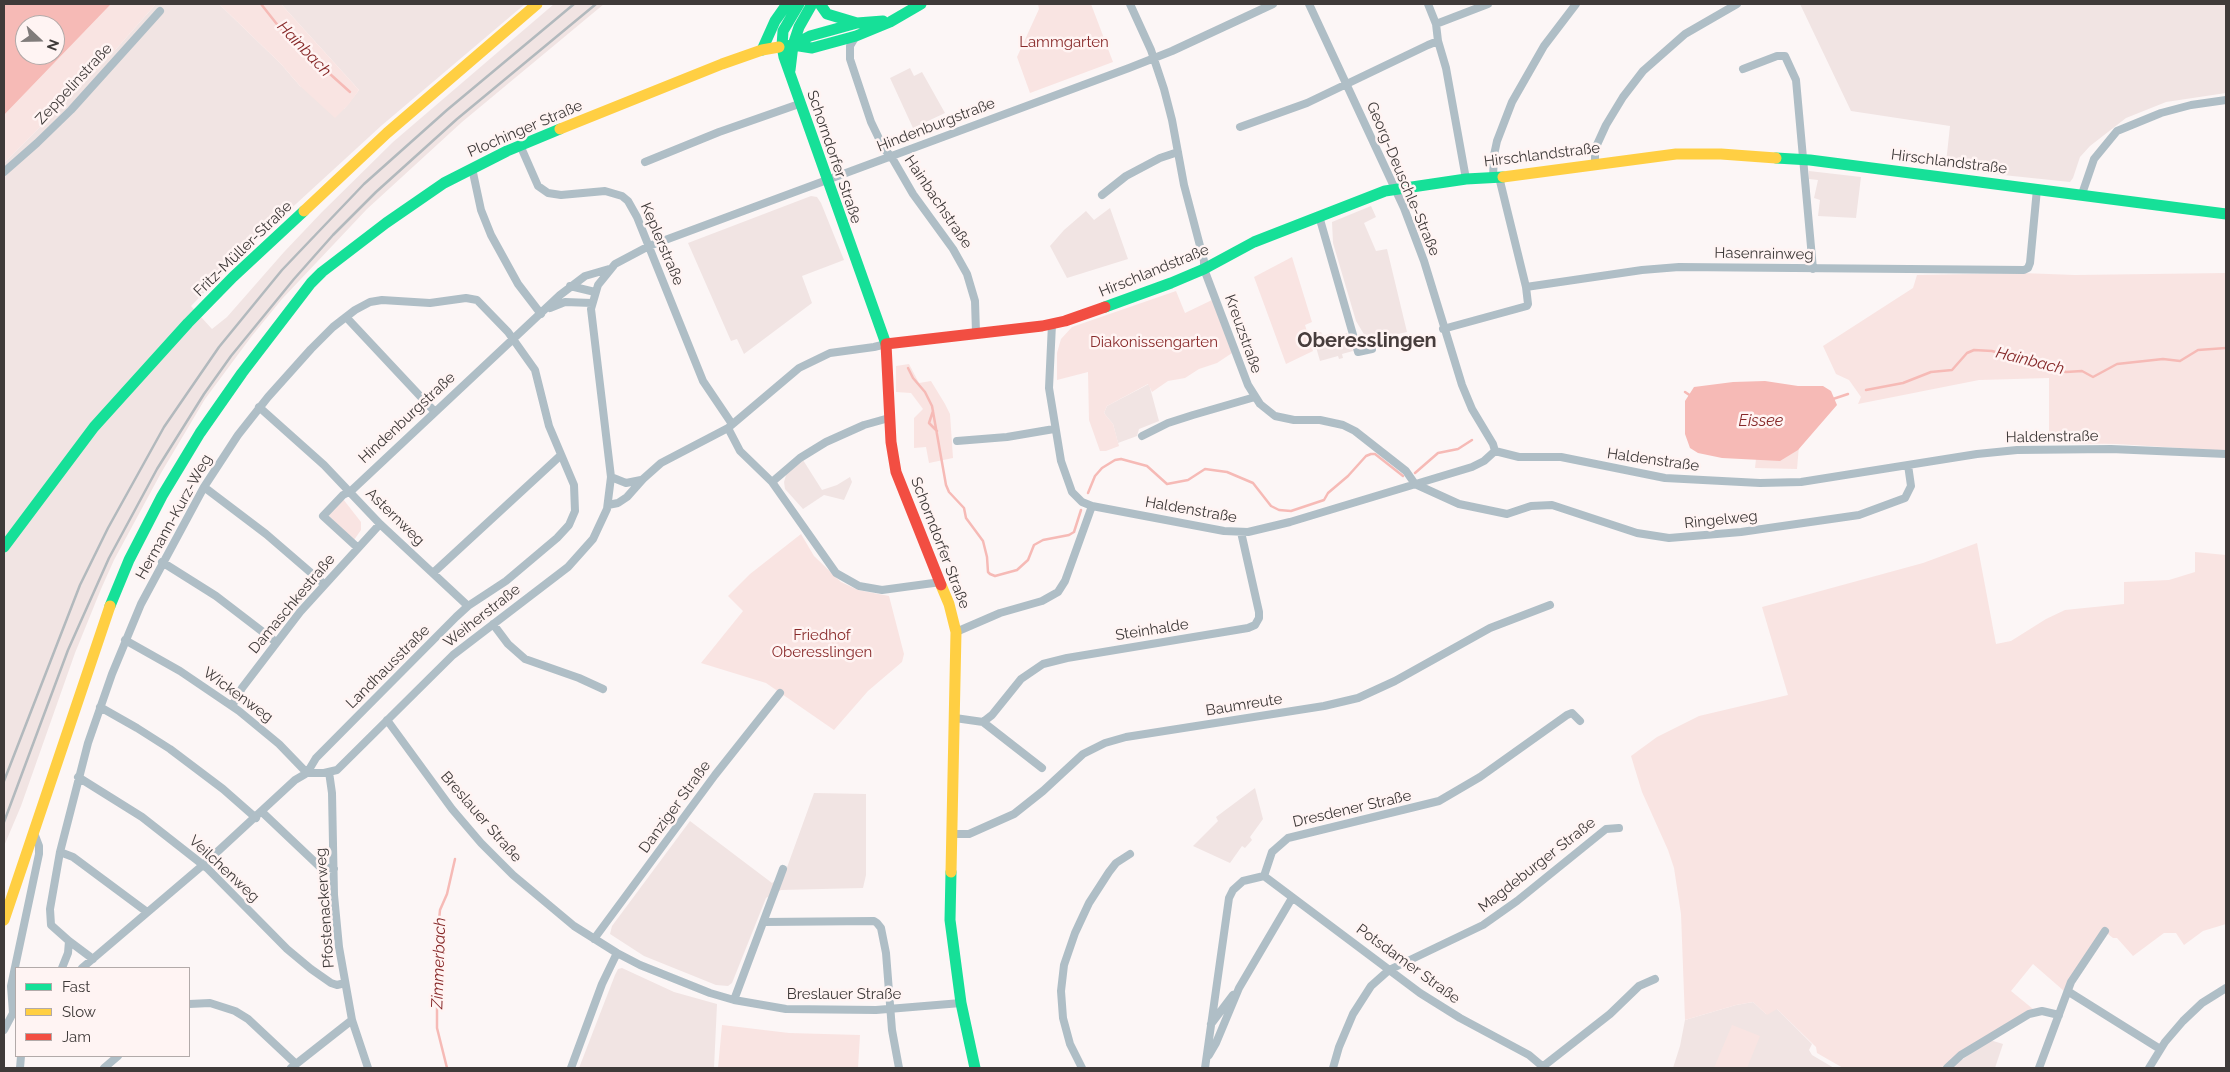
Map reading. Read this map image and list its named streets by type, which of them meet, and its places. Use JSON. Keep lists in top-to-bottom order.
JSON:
{
  "streets": {
    "main road": [
      "Plochinger Straße",
      "Hirschlandstraße",
      "Schorndorfer Straße",
      "Fritz-Müller-Straße"
    ],
    "street": [
      "Zeppelinstraße",
      "Hindenburgstraße",
      "Georg-Deuschle-Straße",
      "Hainbachstraße",
      "Keplerstraße",
      "Hasenrainweg",
      "Kreuzstraße",
      "Haldenstraße",
      "Hermann-Kurz-Weg",
      "Asternweg",
      "Ringelweg",
      "Damaschkestraße",
      "Weiherstraße",
      "Steinhalde",
      "Landhausstraße",
      "Wickenweg",
      "Baumreute",
      "Danziger Straße",
      "Dresdener Straße",
      "Breslauer Straße",
      "Magdeburger Straße",
      "Veilchenweg",
      "Pfostenackerweg",
      "Potsdamer Straße"
    ]
  },
  "crossings": [
    ["Hindenburgstraße", "Schorndorfer Straße"],
    ["Hindenburgstraße", "Hainbachstraße"],
    ["Hindenburgstraße", "Keplerstraße"],
    ["Hindenburgstraße", "Kreuzstraße"],
    ["Hindenburgstraße", "Hermann-Kurz-Weg"],
    ["Hindenburgstraße", "Asternweg"],
    ["Hindenburgstraße", "Damaschkestraße"],
    ["Hindenburgstraße", "Weiherstraße"],
    ["Hindenburgstraße", "Landhausstraße"],
    ["Plochinger Straße", "Schorndorfer Straße"],
    ["Plochinger Straße", "Hainbachstraße"],
    ["Plochinger Straße", "Keplerstraße"],
    ["Hirschlandstraße", "Schorndorfer Straße"],
    ["Hirschlandstraße", "Georg-Deuschle-Straße"],
    ["Hirschlandstraße", "Hainbachstraße"],
    ["Hirschlandstraße", "Hasenrainweg"],
    ["Hirschlandstraße", "Kreuzstraße"],
    ["Schorndorfer Straße", "Keplerstraße"],
    ["Schorndorfer Straße", "Baumreute"],
    ["Schorndorfer Straße", "Breslauer Straße"],
    ["Georg-Deuschle-Straße", "Haldenstraße"],
    ["Kreuzstraße", "Haldenstraße"],
    ["Kreuzstraße", "Ringelweg"],
    ["Haldenstraße", "Ringelweg"],
    ["Haldenstraße", "Steinhalde"],
    ["Hermann-Kurz-Weg", "Asternweg"],
    ["Hermann-Kurz-Weg", "Landhausstraße"],
    ["Hermann-Kurz-Weg", "Wickenweg"],
    ["Hermann-Kurz-Weg", "Veilchenweg"],
    ["Asternweg", "Damaschkestraße"],
    ["Asternweg", "Landhausstraße"],
    ["Damaschkestraße", "Wickenweg"],
    ["Weiherstraße", "Breslauer Straße"],
    ["Weiherstraße", "Pfostenackerweg"],
    ["Landhausstraße", "Wickenweg"],
    ["Landhausstraße", "Veilchenweg"],
    ["Danziger Straße", "Breslauer Straße"],
    ["Dresdener Straße", "Potsdamer Straße"],
    ["Magdeburger Straße", "Potsdamer Straße"],
    ["Veilchenweg", "Pfostenackerweg"]
  ],
  "districts": ["Oberesslingen"],
  "water": ["Hainbach", "Eissee", "Zimmerbach"],
  "parks": ["Lammgarten", "Diakonissengarten", "Friedhof Oberesslingen"],
  "legend": ["Fast", "Slow", "Jam"],
  "north": "right"
}
